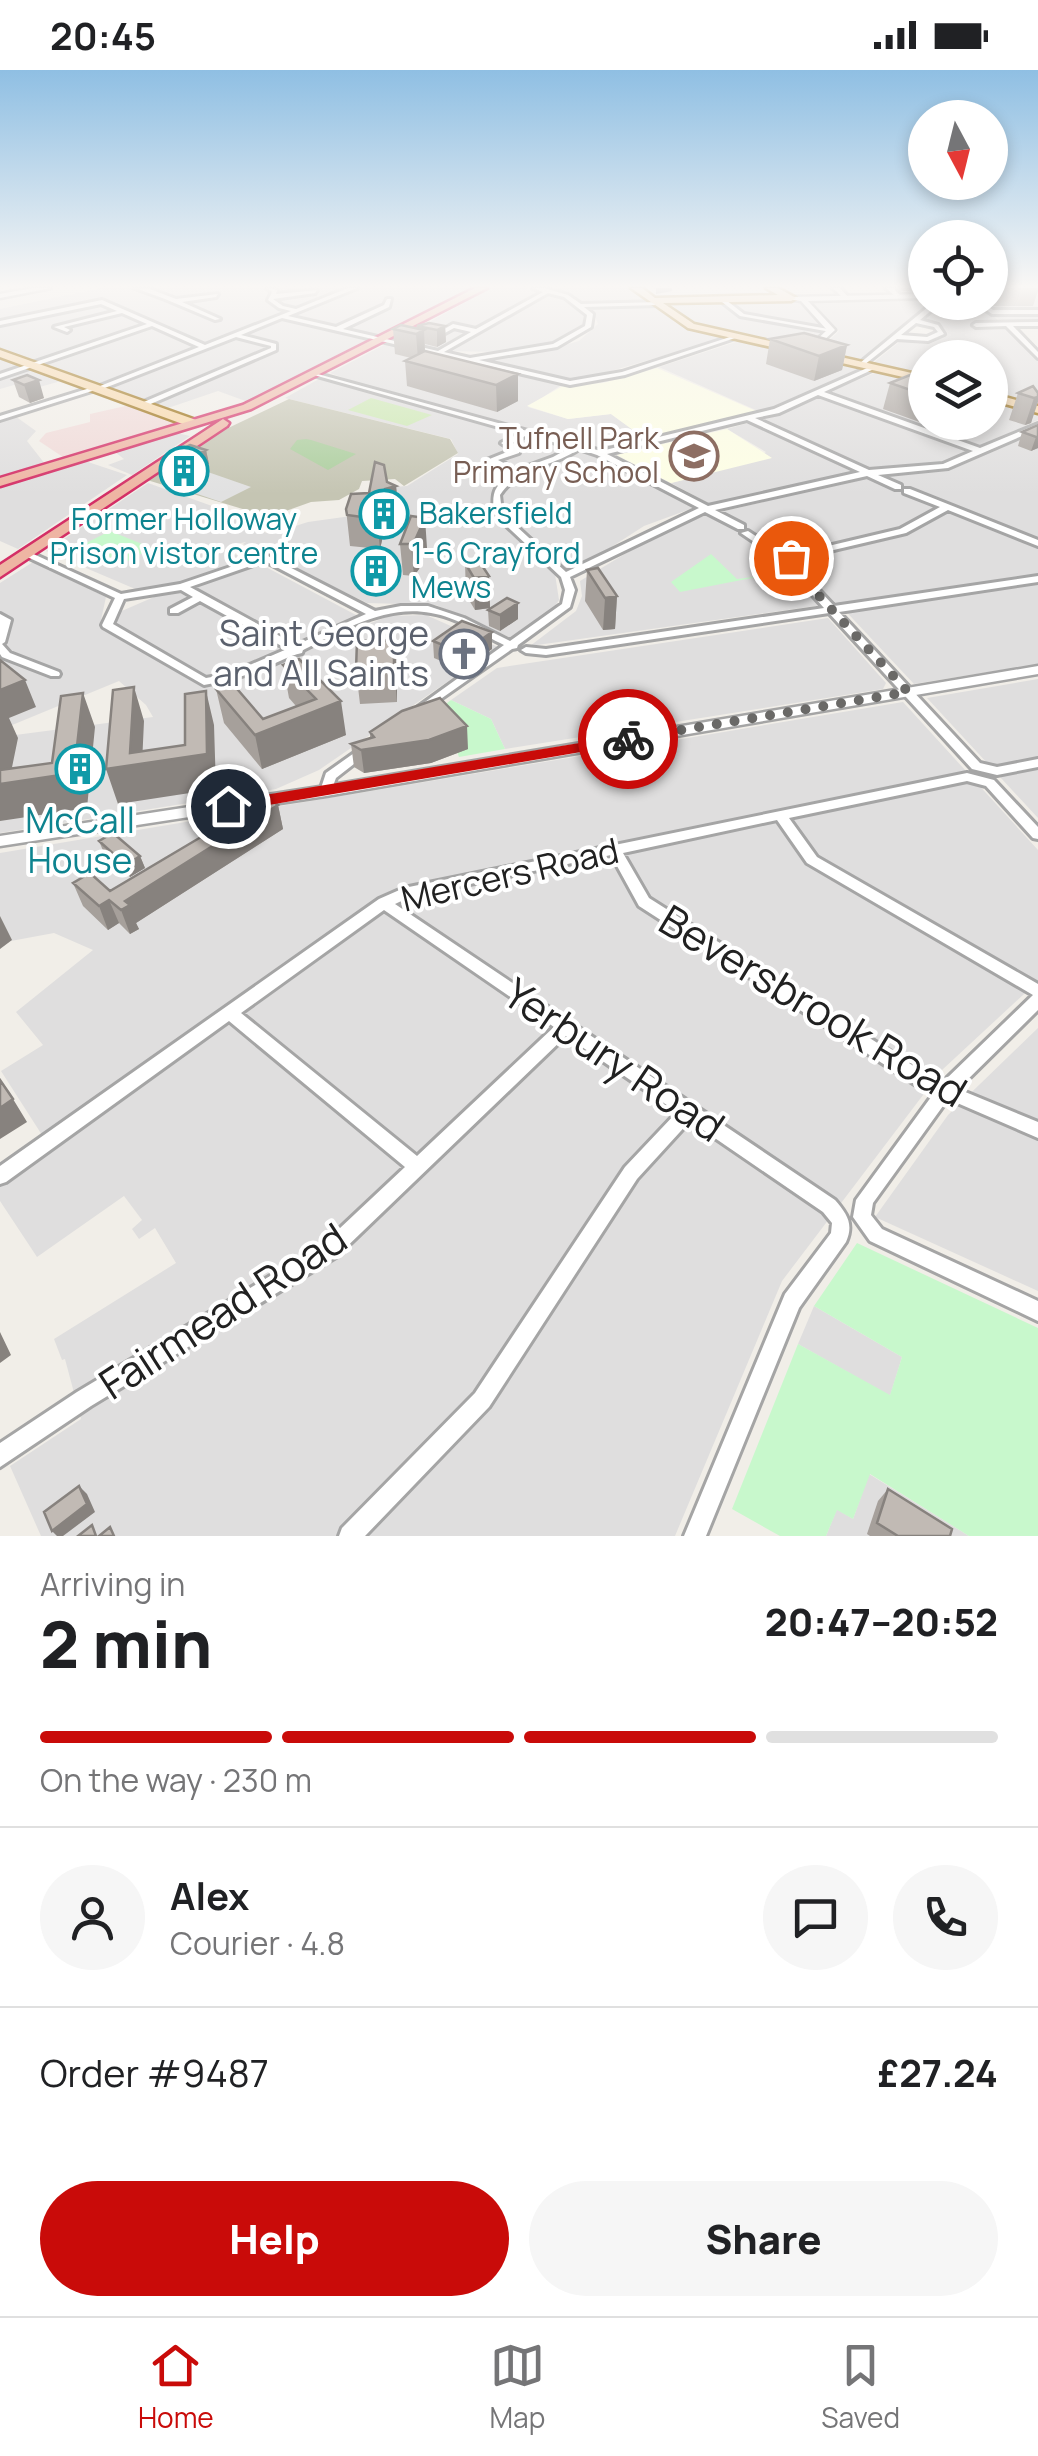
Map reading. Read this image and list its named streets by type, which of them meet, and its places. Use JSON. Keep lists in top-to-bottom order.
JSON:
{
  "streets": {
    "street": [
      "Mercers Road",
      "Beversbrook Road",
      "Yerbury Road",
      "Fairmead Road"
    ]
  },
  "crossings": [
    ["Mercers Road", "Beversbrook Road"],
    ["Mercers Road", "Yerbury Road"],
    ["Yerbury Road", "Fairmead Road"]
  ],
  "places": {
    "school or university": ["Tufnell Park Primary School"],
    "building": [
      "Former Holloway Prison vistor centre",
      "Bakersfield",
      "1-6 Crayford Mews",
      "McCall House"
    ],
    "church": ["Saint George and All Saints"]
  },
  "north": "bottom",
  "page": {
    "status": "20:45",
    "heading": ["2 min", "Arriving in", "20:47–20:52"],
    "panel": [
      "Alex",
      "Courier · 4.8",
      "Order #9487",
      "£27.24"
    ],
    "bar": "On the way · 230 m",
    "buttons": ["Help", "Share"],
    "tabs": ["Home", "Map", "Saved"]
  }
}
